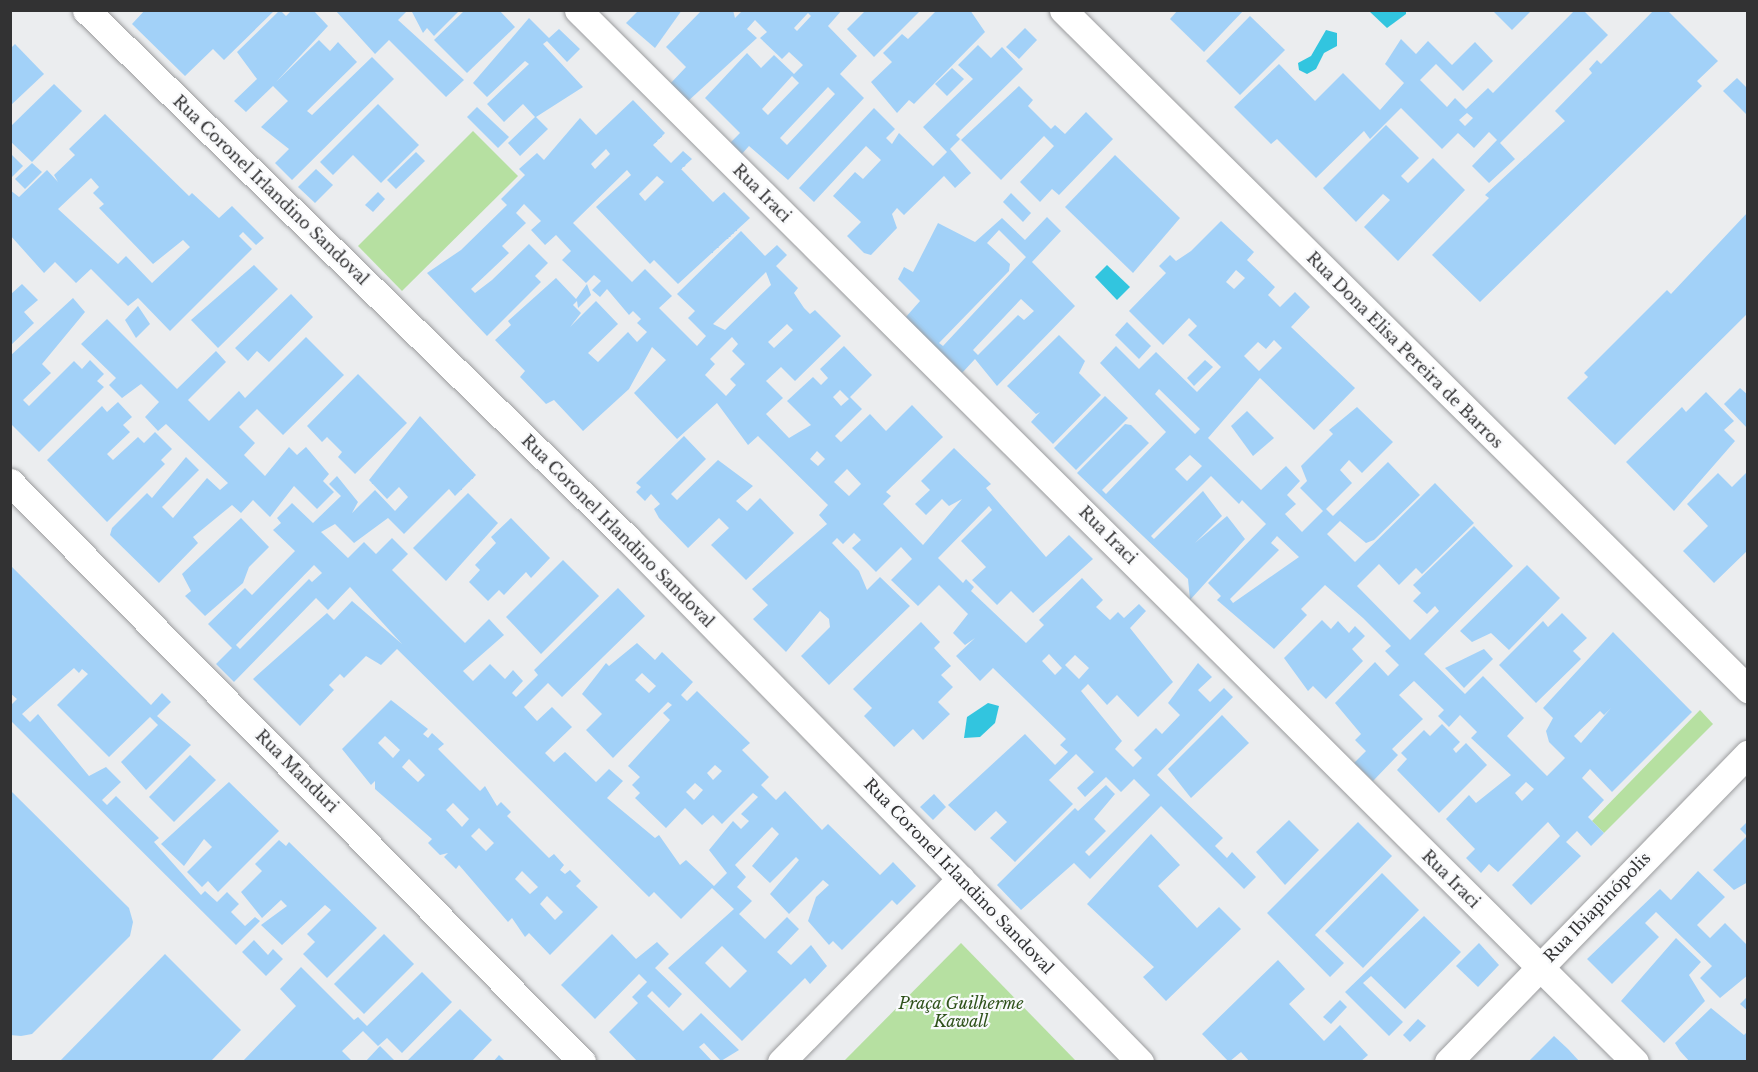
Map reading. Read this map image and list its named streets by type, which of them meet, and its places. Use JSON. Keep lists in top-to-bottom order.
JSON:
{
  "streets": {
    "street": [
      "Rua Coronel Irlandino Sandoval",
      "Rua Iraci",
      "Rua Dona Elisa Pereira de Barros",
      "Rua Manduri",
      "Rua Ibiapinópolis"
    ]
  },
  "crossings": [
    ["Rua Iraci", "Rua Ibiapinópolis"]
  ],
  "parks": ["Praça Guilherme Kawall"]
}
